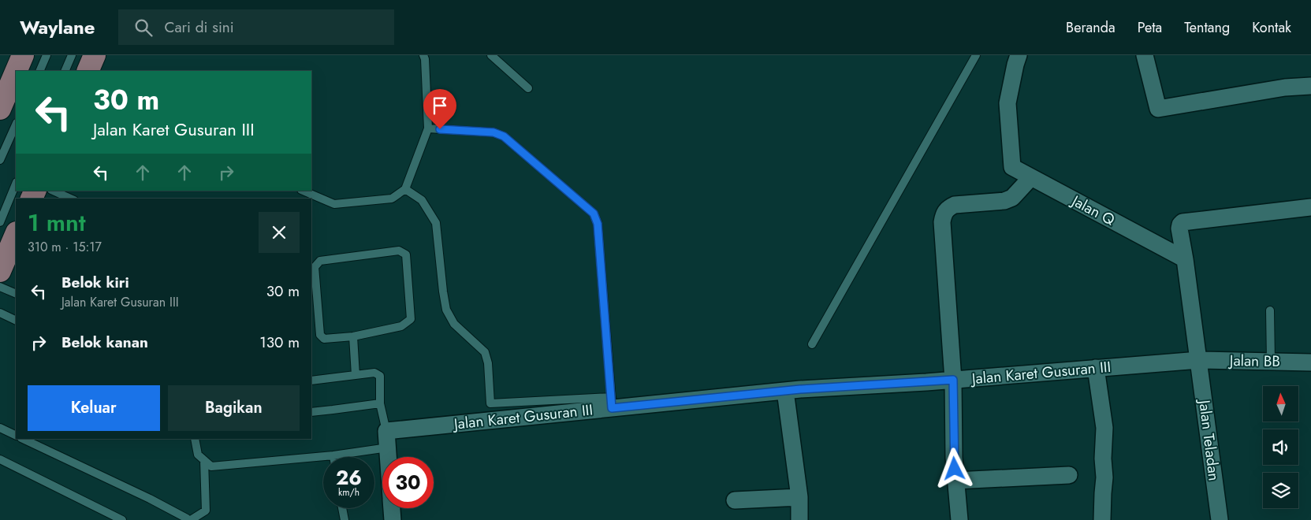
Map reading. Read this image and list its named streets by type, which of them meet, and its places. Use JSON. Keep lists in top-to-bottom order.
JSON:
{
  "streets": {
    "street": [
      "Jalan Q",
      "Jalan BB",
      "Jalan Karet Gusuran III",
      "Jalan Teladan"
    ]
  },
  "crossings": [
    ["Jalan BB", "Jalan Karet Gusuran III"],
    ["Jalan BB", "Jalan Teladan"],
    ["Jalan Karet Gusuran III", "Jalan Teladan"]
  ],
  "north": "top",
  "page": {
    "header": "Waylane",
    "search": "Cari di sini",
    "nav": [
      "Beranda",
      "Peta",
      "Tentang",
      "Kontak"
    ],
    "turn": ["30 m", "Jalan Karet Gusuran III"],
    "heading": ["1 mnt", "310 m · 15:17"],
    "list": [
      {
        "name": "Belok kiri",
        "note": "Jalan Karet Gusuran III",
        "value": "30 m"
      },
      {
        "name": "Belok kanan",
        "value": "130 m"
      }
    ],
    "buttons": ["Keluar", "Bagikan"],
    "speed": "26 km/h",
    "limit": "30"
  }
}
